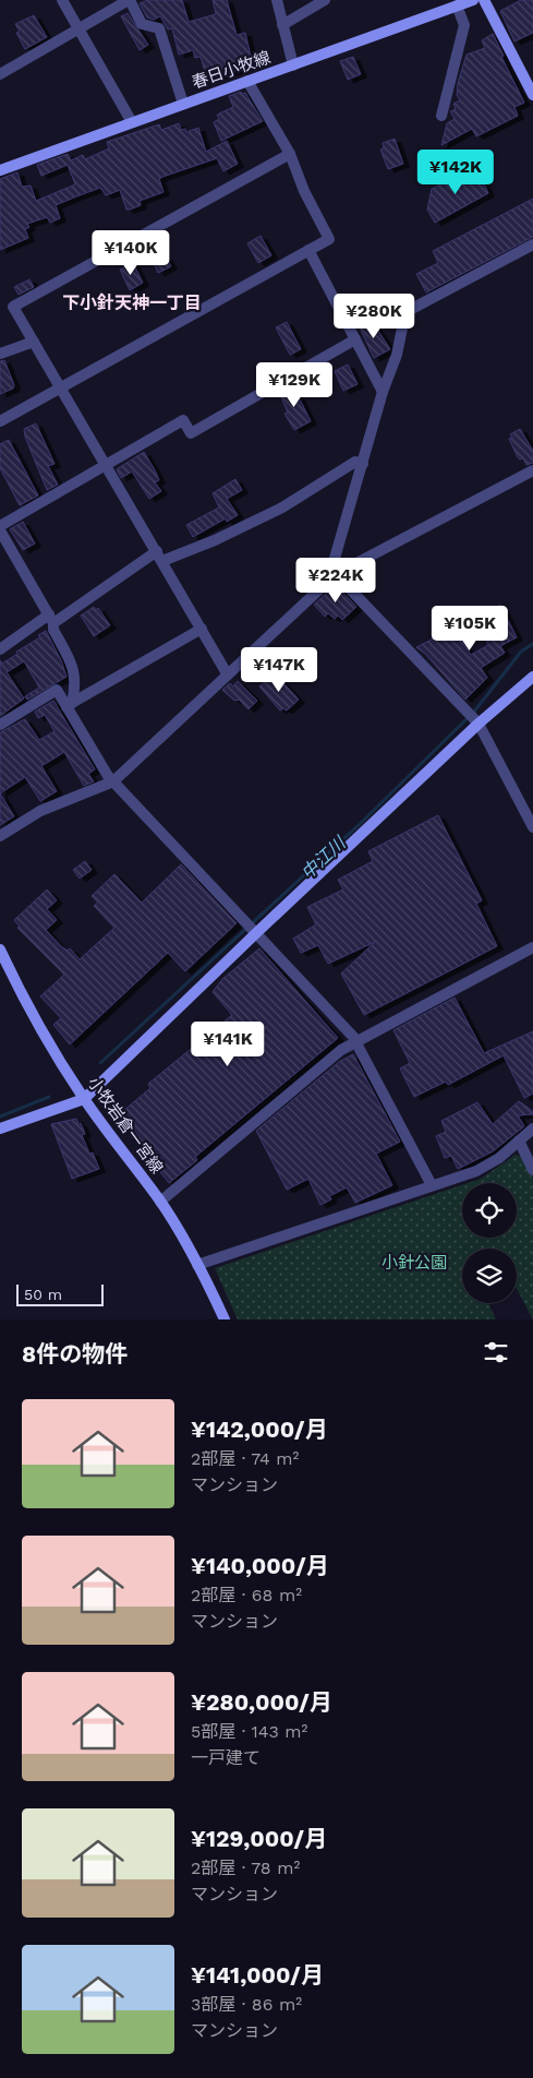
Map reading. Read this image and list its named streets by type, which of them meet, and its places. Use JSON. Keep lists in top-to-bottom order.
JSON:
{
  "streets": {
    "main road": ["春日小牧線", "小牧岩倉一宮線"]
  },
  "districts": ["下小針天神一丁目"],
  "water": ["中江川"],
  "parks": ["小針公園"],
  "scale_bar": "50 m",
  "page": {
    "price": [
      "¥142K",
      "¥140K",
      "¥280K",
      "¥129K",
      "¥224K",
      "¥105K",
      "¥147K",
      "¥141K"
    ],
    "scale": "50 m",
    "heading": "8件の物件",
    "list": [
      {
        "name": "¥142,000/月",
        "note": "2部屋 · 74 m² · マンション"
      },
      {
        "name": "¥140,000/月",
        "note": "2部屋 · 68 m² · マンション"
      },
      {
        "name": "¥280,000/月",
        "note": "5部屋 · 143 m² · 一戸建て"
      },
      {
        "name": "¥129,000/月",
        "note": "2部屋 · 78 m² · マンション"
      },
      {
        "name": "¥141,000/月",
        "note": "3部屋 · 86 m² · マンション"
      }
    ]
  }
}
